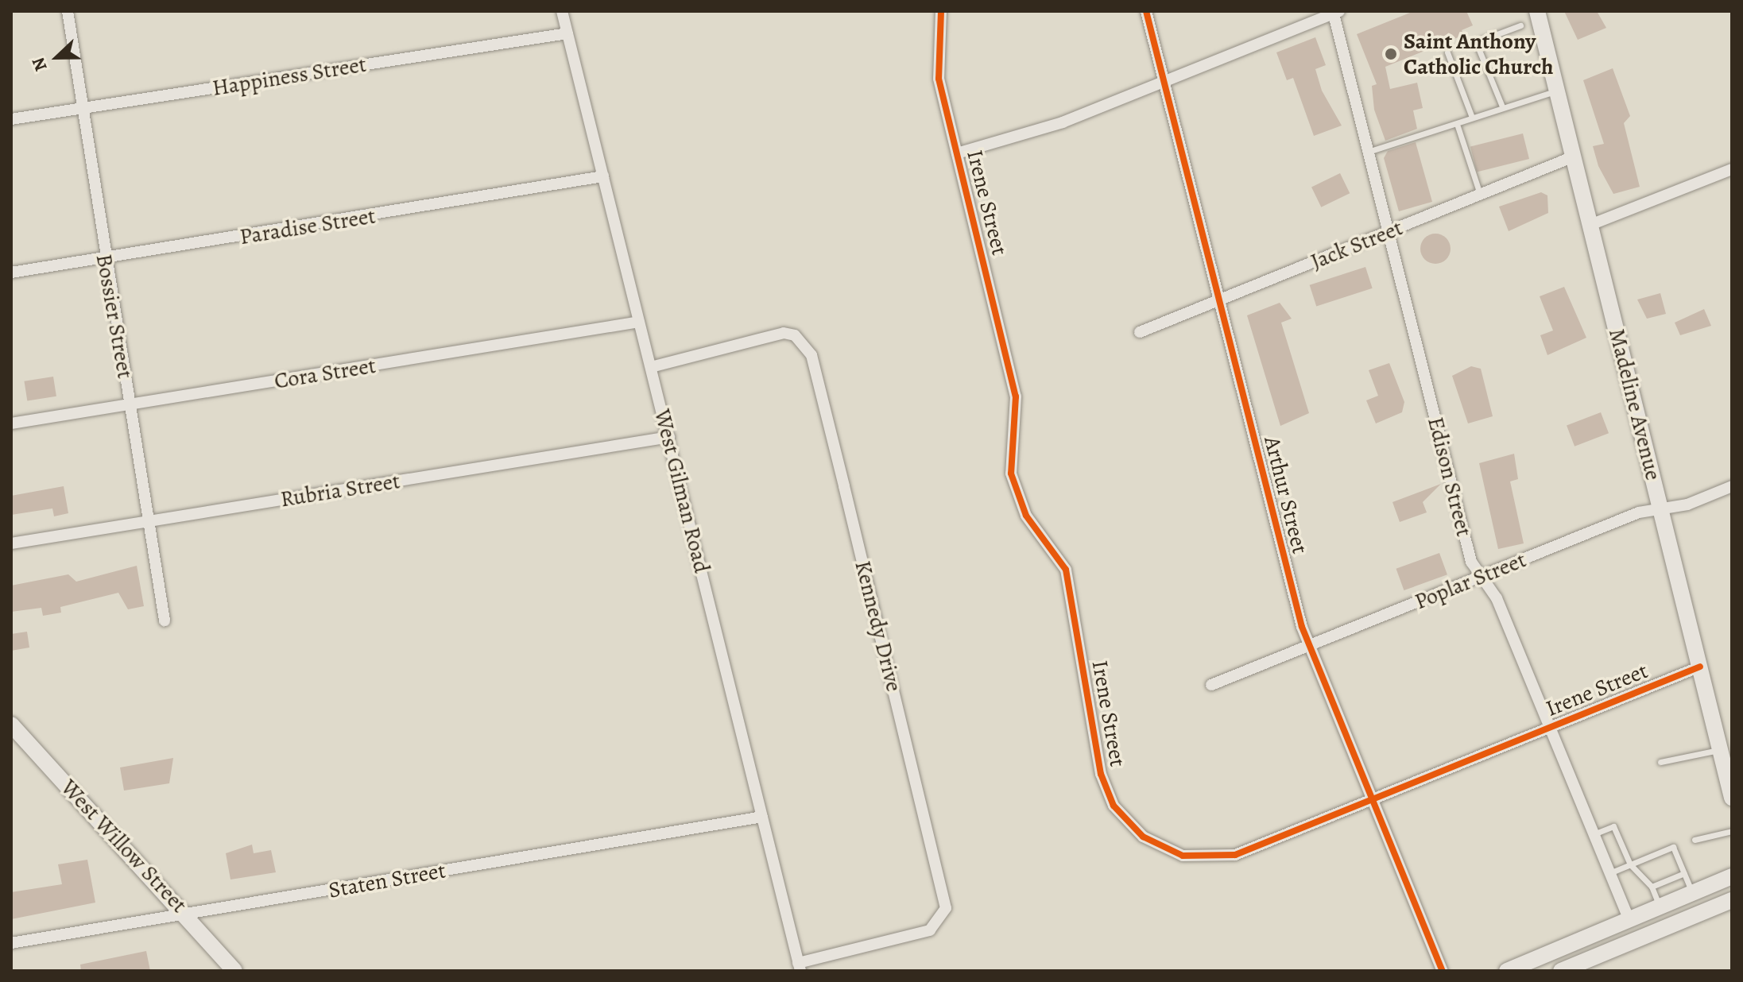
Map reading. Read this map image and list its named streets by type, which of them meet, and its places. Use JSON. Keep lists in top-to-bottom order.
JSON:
{
  "streets": {
    "street": [
      "Happiness Street",
      "Irene Street",
      "Paradise Street",
      "Jack Street",
      "Bossier Street",
      "Cora Street",
      "Madeline Avenue",
      "Edison Street",
      "Rubria Street",
      "West Gilman Road",
      "Arthur Street",
      "Poplar Street",
      "Kennedy Drive",
      "West Willow Street",
      "Staten Street"
    ]
  },
  "crossings": [
    ["Happiness Street", "Bossier Street"],
    ["Happiness Street", "West Gilman Road"],
    ["Irene Street", "Madeline Avenue"],
    ["Irene Street", "Edison Street"],
    ["Irene Street", "Arthur Street"],
    ["Paradise Street", "Bossier Street"],
    ["Paradise Street", "West Gilman Road"],
    ["Jack Street", "Madeline Avenue"],
    ["Jack Street", "Edison Street"],
    ["Jack Street", "Arthur Street"],
    ["Bossier Street", "Cora Street"],
    ["Bossier Street", "Rubria Street"],
    ["Cora Street", "West Gilman Road"],
    ["Madeline Avenue", "Poplar Street"],
    ["Edison Street", "Poplar Street"],
    ["Rubria Street", "West Gilman Road"],
    ["West Gilman Road", "Kennedy Drive"],
    ["West Gilman Road", "Staten Street"],
    ["Arthur Street", "Poplar Street"],
    ["West Willow Street", "Staten Street"]
  ],
  "places": ["Saint Anthony Catholic Church"],
  "north": "left"
}
